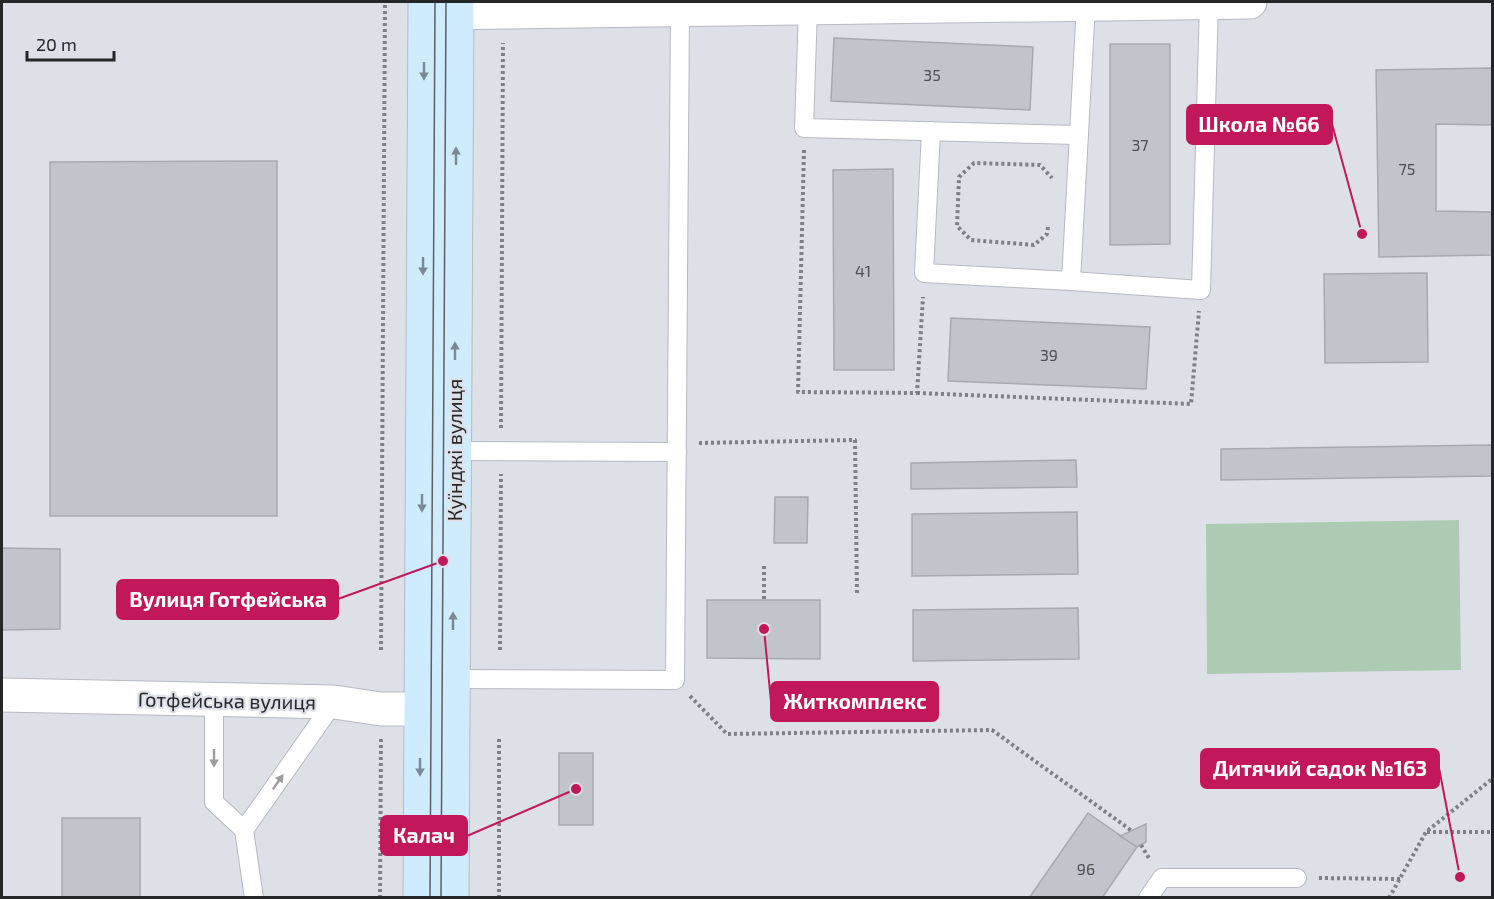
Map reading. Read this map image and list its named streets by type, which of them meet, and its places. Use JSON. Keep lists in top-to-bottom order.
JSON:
{
  "streets": {
    "main road": ["Куїнджі вулиця"],
    "street": ["Готфейська вулиця"]
  },
  "crossings": [
    ["Куїнджі вулиця", "Готфейська вулиця"]
  ],
  "places": [
    "Школа №66",
    "Вулиця Готфейська",
    "Житкомплекс",
    "Калач",
    "Дитячий садок №163"
  ],
  "house_numbers": [
    "35",
    "37",
    "75",
    "41",
    "39",
    "96"
  ],
  "scale_bar": "20 m"
}
